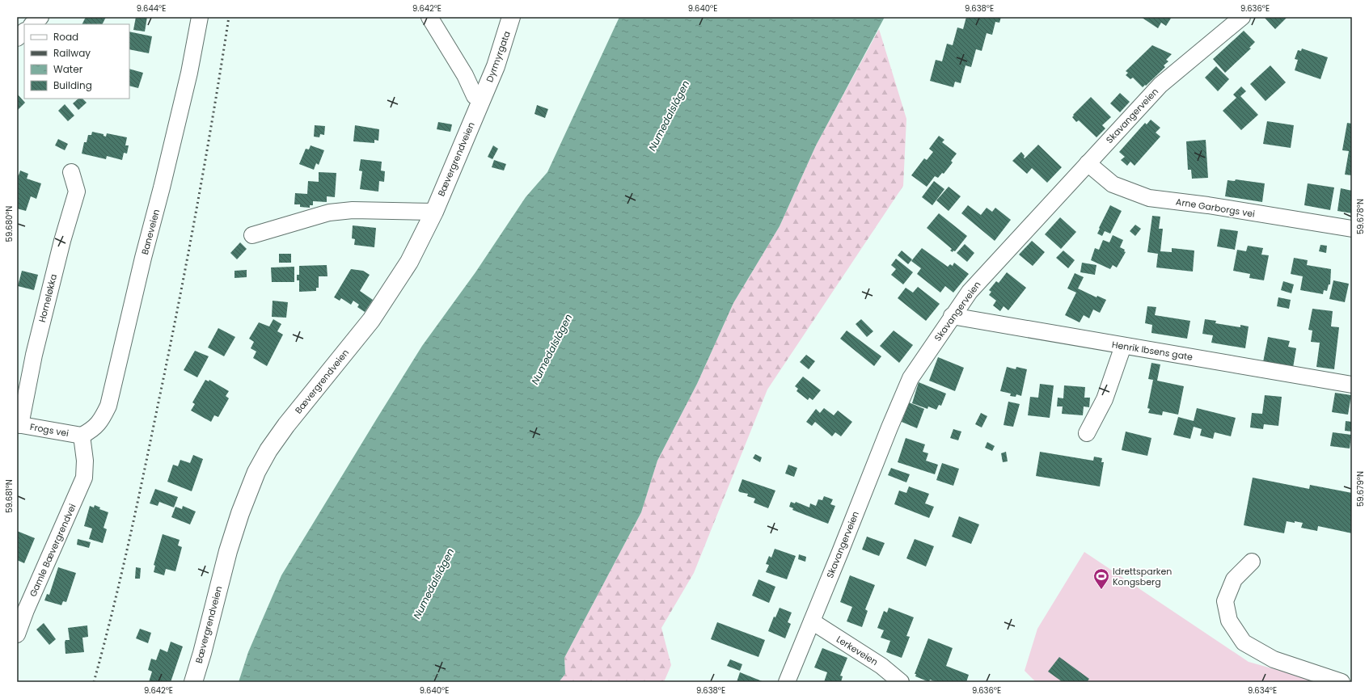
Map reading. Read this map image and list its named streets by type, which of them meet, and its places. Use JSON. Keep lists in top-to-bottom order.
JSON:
{
  "streets": {
    "main road": ["Dyrmyrgata", "Bævergrendveien"],
    "street": [
      "Skavangerveien",
      "Arne Garborgs vei",
      "Baneveien",
      "Horneløkka",
      "Henrik Ibsens gate",
      "Frogs vei",
      "Gamle Bævergrendvei",
      "Lerkeveien"
    ]
  },
  "crossings": [
    ["Dyrmyrgata", "Bævergrendveien"],
    ["Skavangerveien", "Arne Garborgs vei"],
    ["Skavangerveien", "Henrik Ibsens gate"],
    ["Skavangerveien", "Lerkeveien"],
    ["Baneveien", "Frogs vei"],
    ["Baneveien", "Gamle Bævergrendvei"],
    ["Horneløkka", "Frogs vei"],
    ["Frogs vei", "Gamle Bævergrendvei"]
  ],
  "water": ["Numedalslågen"],
  "places": {
    "sports": ["Idrettsparken Kongsberg"]
  },
  "legend": [
    "Road",
    "Railway",
    "Water",
    "Building"
  ],
  "coordinates": [
    "9.644°E",
    "9.642°E",
    "9.640°E",
    "9.638°E",
    "9.636°E",
    "59.678°N",
    "59.680°N",
    "59.679°N",
    "59.681°N",
    "9.634°E"
  ]
}
